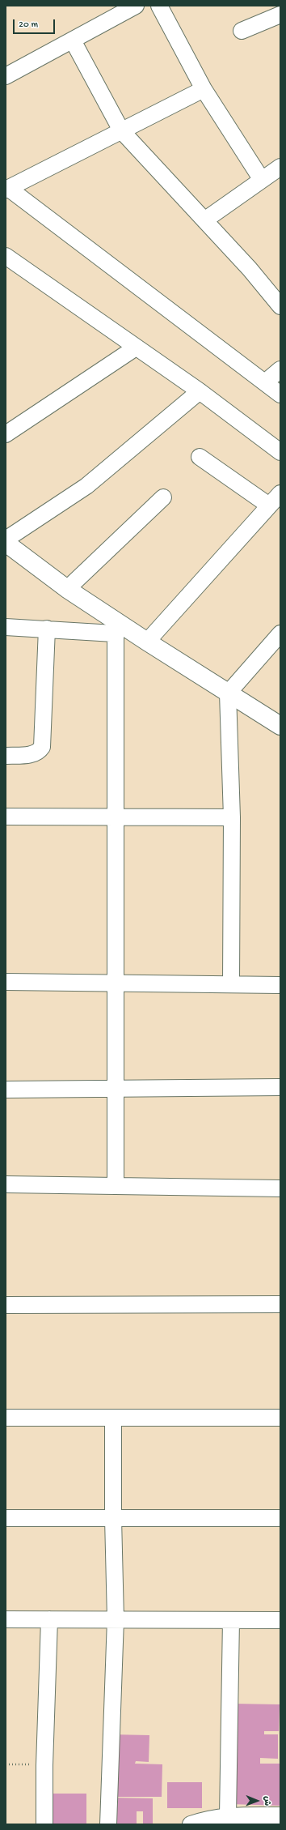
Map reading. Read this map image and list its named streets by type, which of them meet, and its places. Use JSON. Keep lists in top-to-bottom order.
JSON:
{
  "scale_bar": "20 m",
  "north": "right"
}
